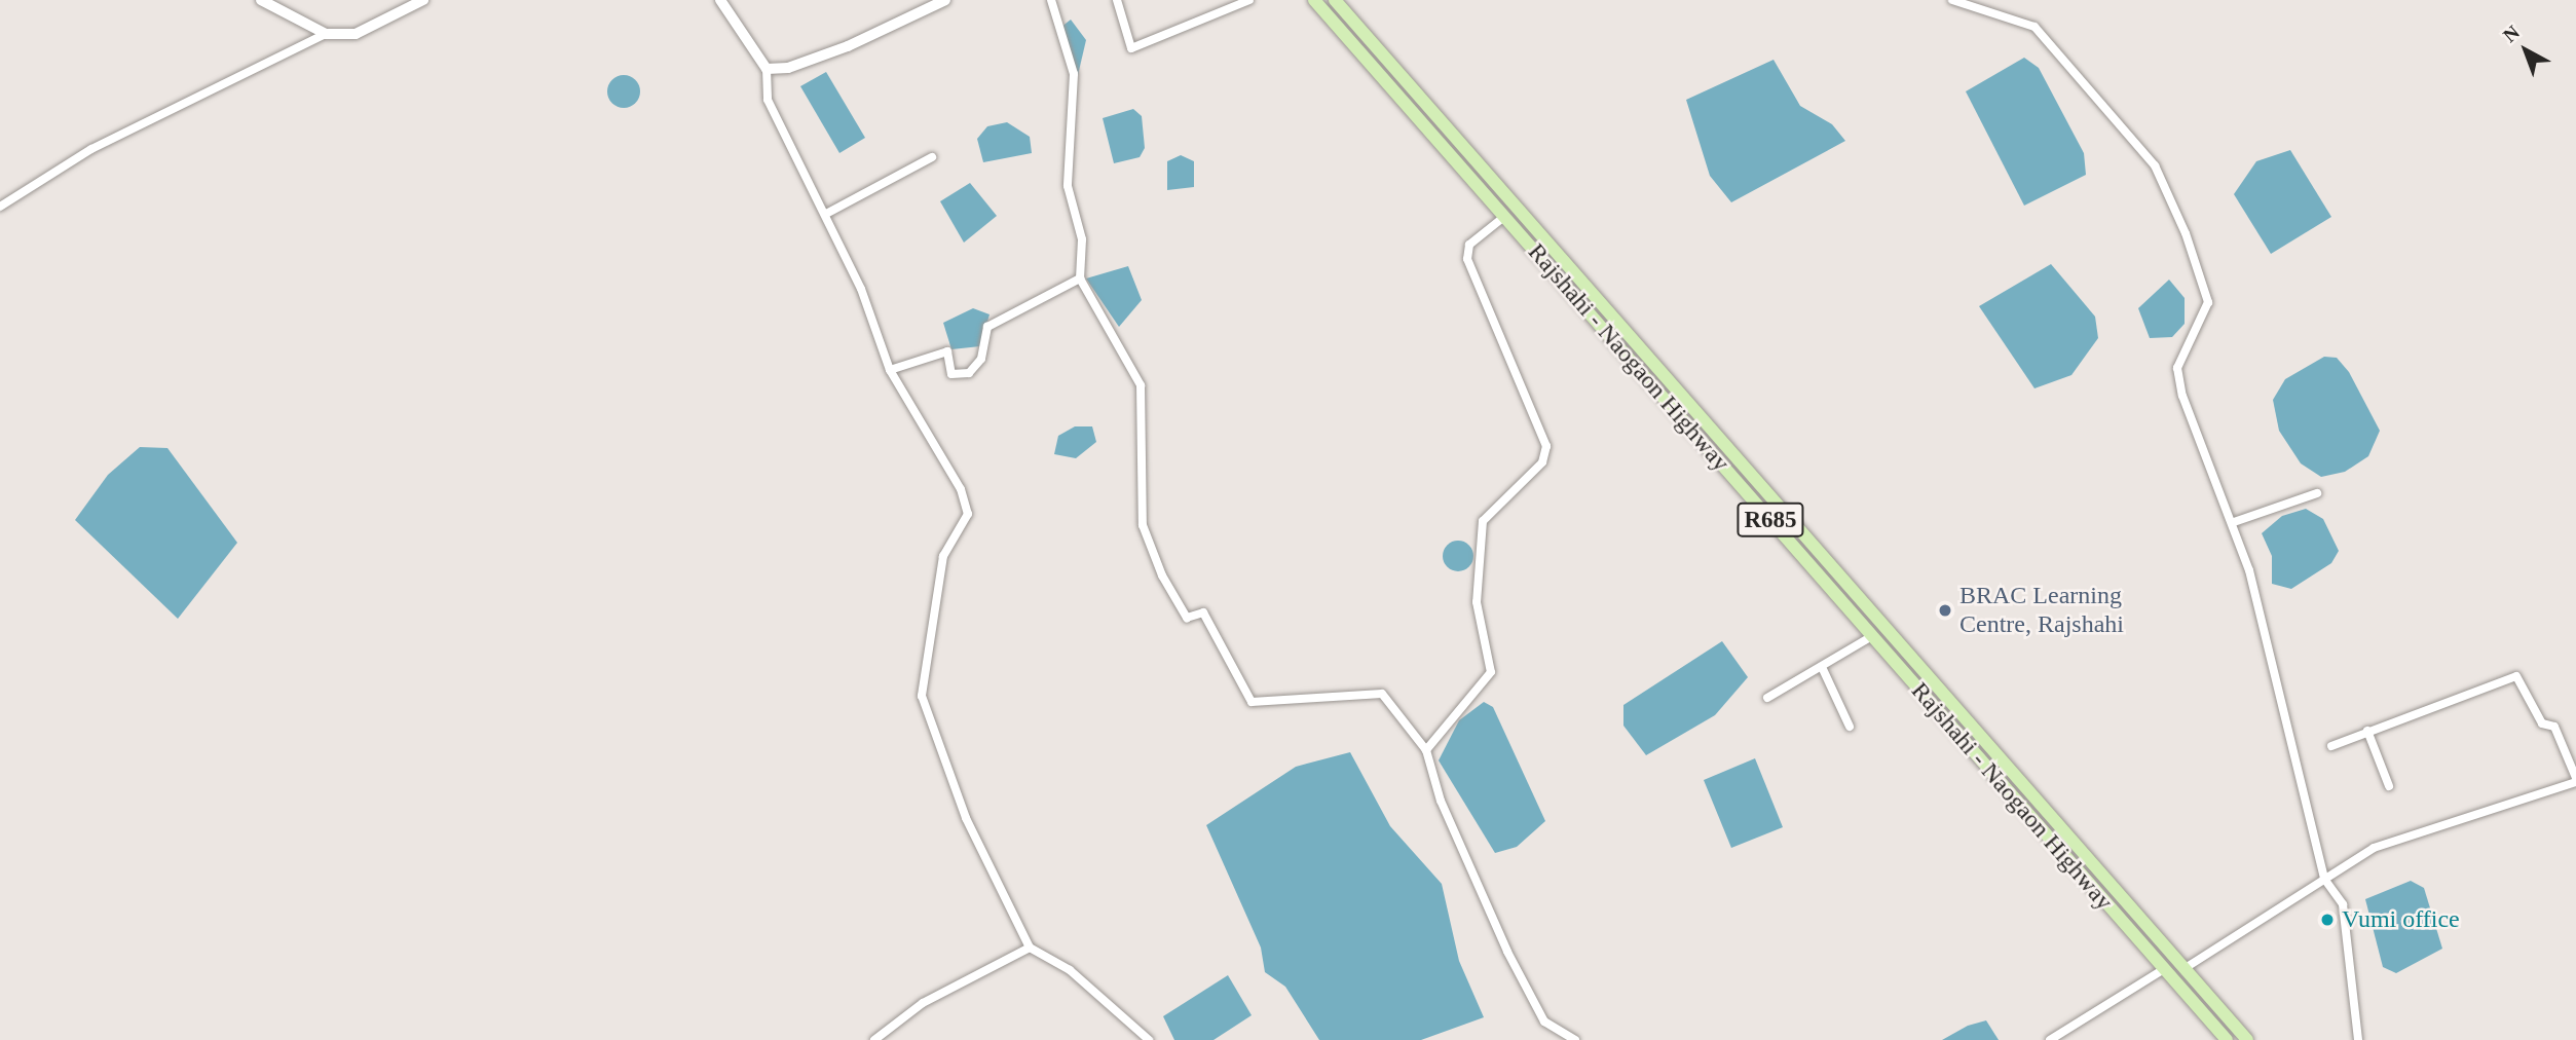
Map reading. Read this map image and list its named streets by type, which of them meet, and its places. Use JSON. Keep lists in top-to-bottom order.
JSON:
{
  "streets": {
    "main road": ["Rajshahi - Naogaon Highway", "R685"]
  },
  "places": ["BRAC Learning Centre, Rajshahi", "Vumi office"],
  "north": "top left"
}
